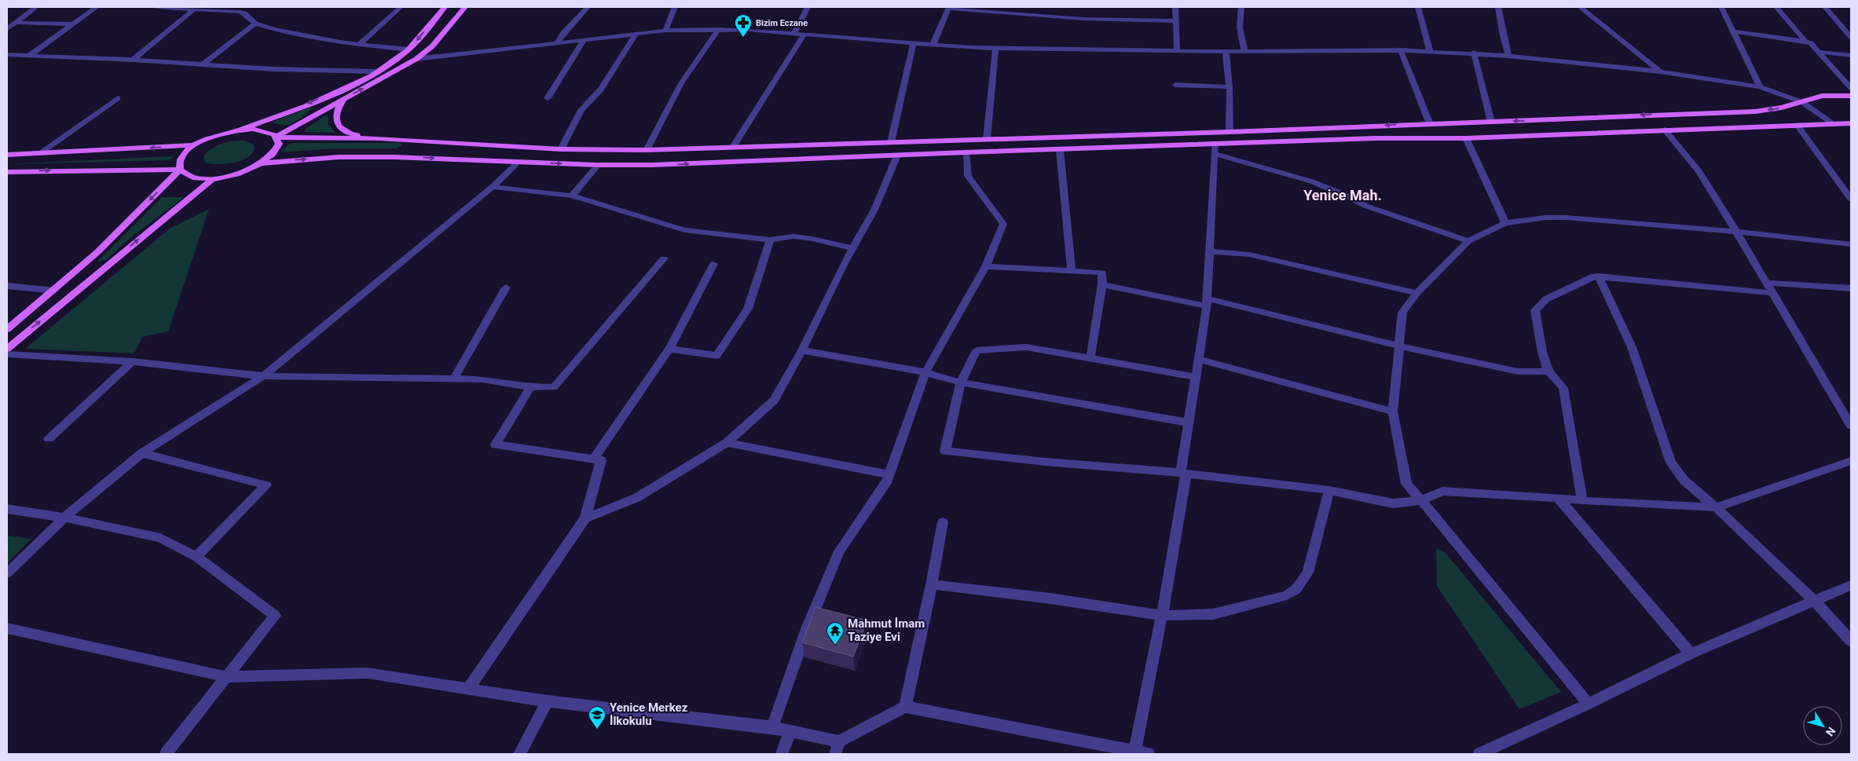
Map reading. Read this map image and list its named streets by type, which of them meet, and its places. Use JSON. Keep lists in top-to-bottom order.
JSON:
{
  "districts": ["Yenice Mah."],
  "places": {
    "pharmacy": ["Bizim Eczane"],
    "temple": ["Mahmut İmam Taziye Evi"],
    "school or university": ["Yenice Merkez İlkokulu"]
  },
  "north": "bottom right"
}
